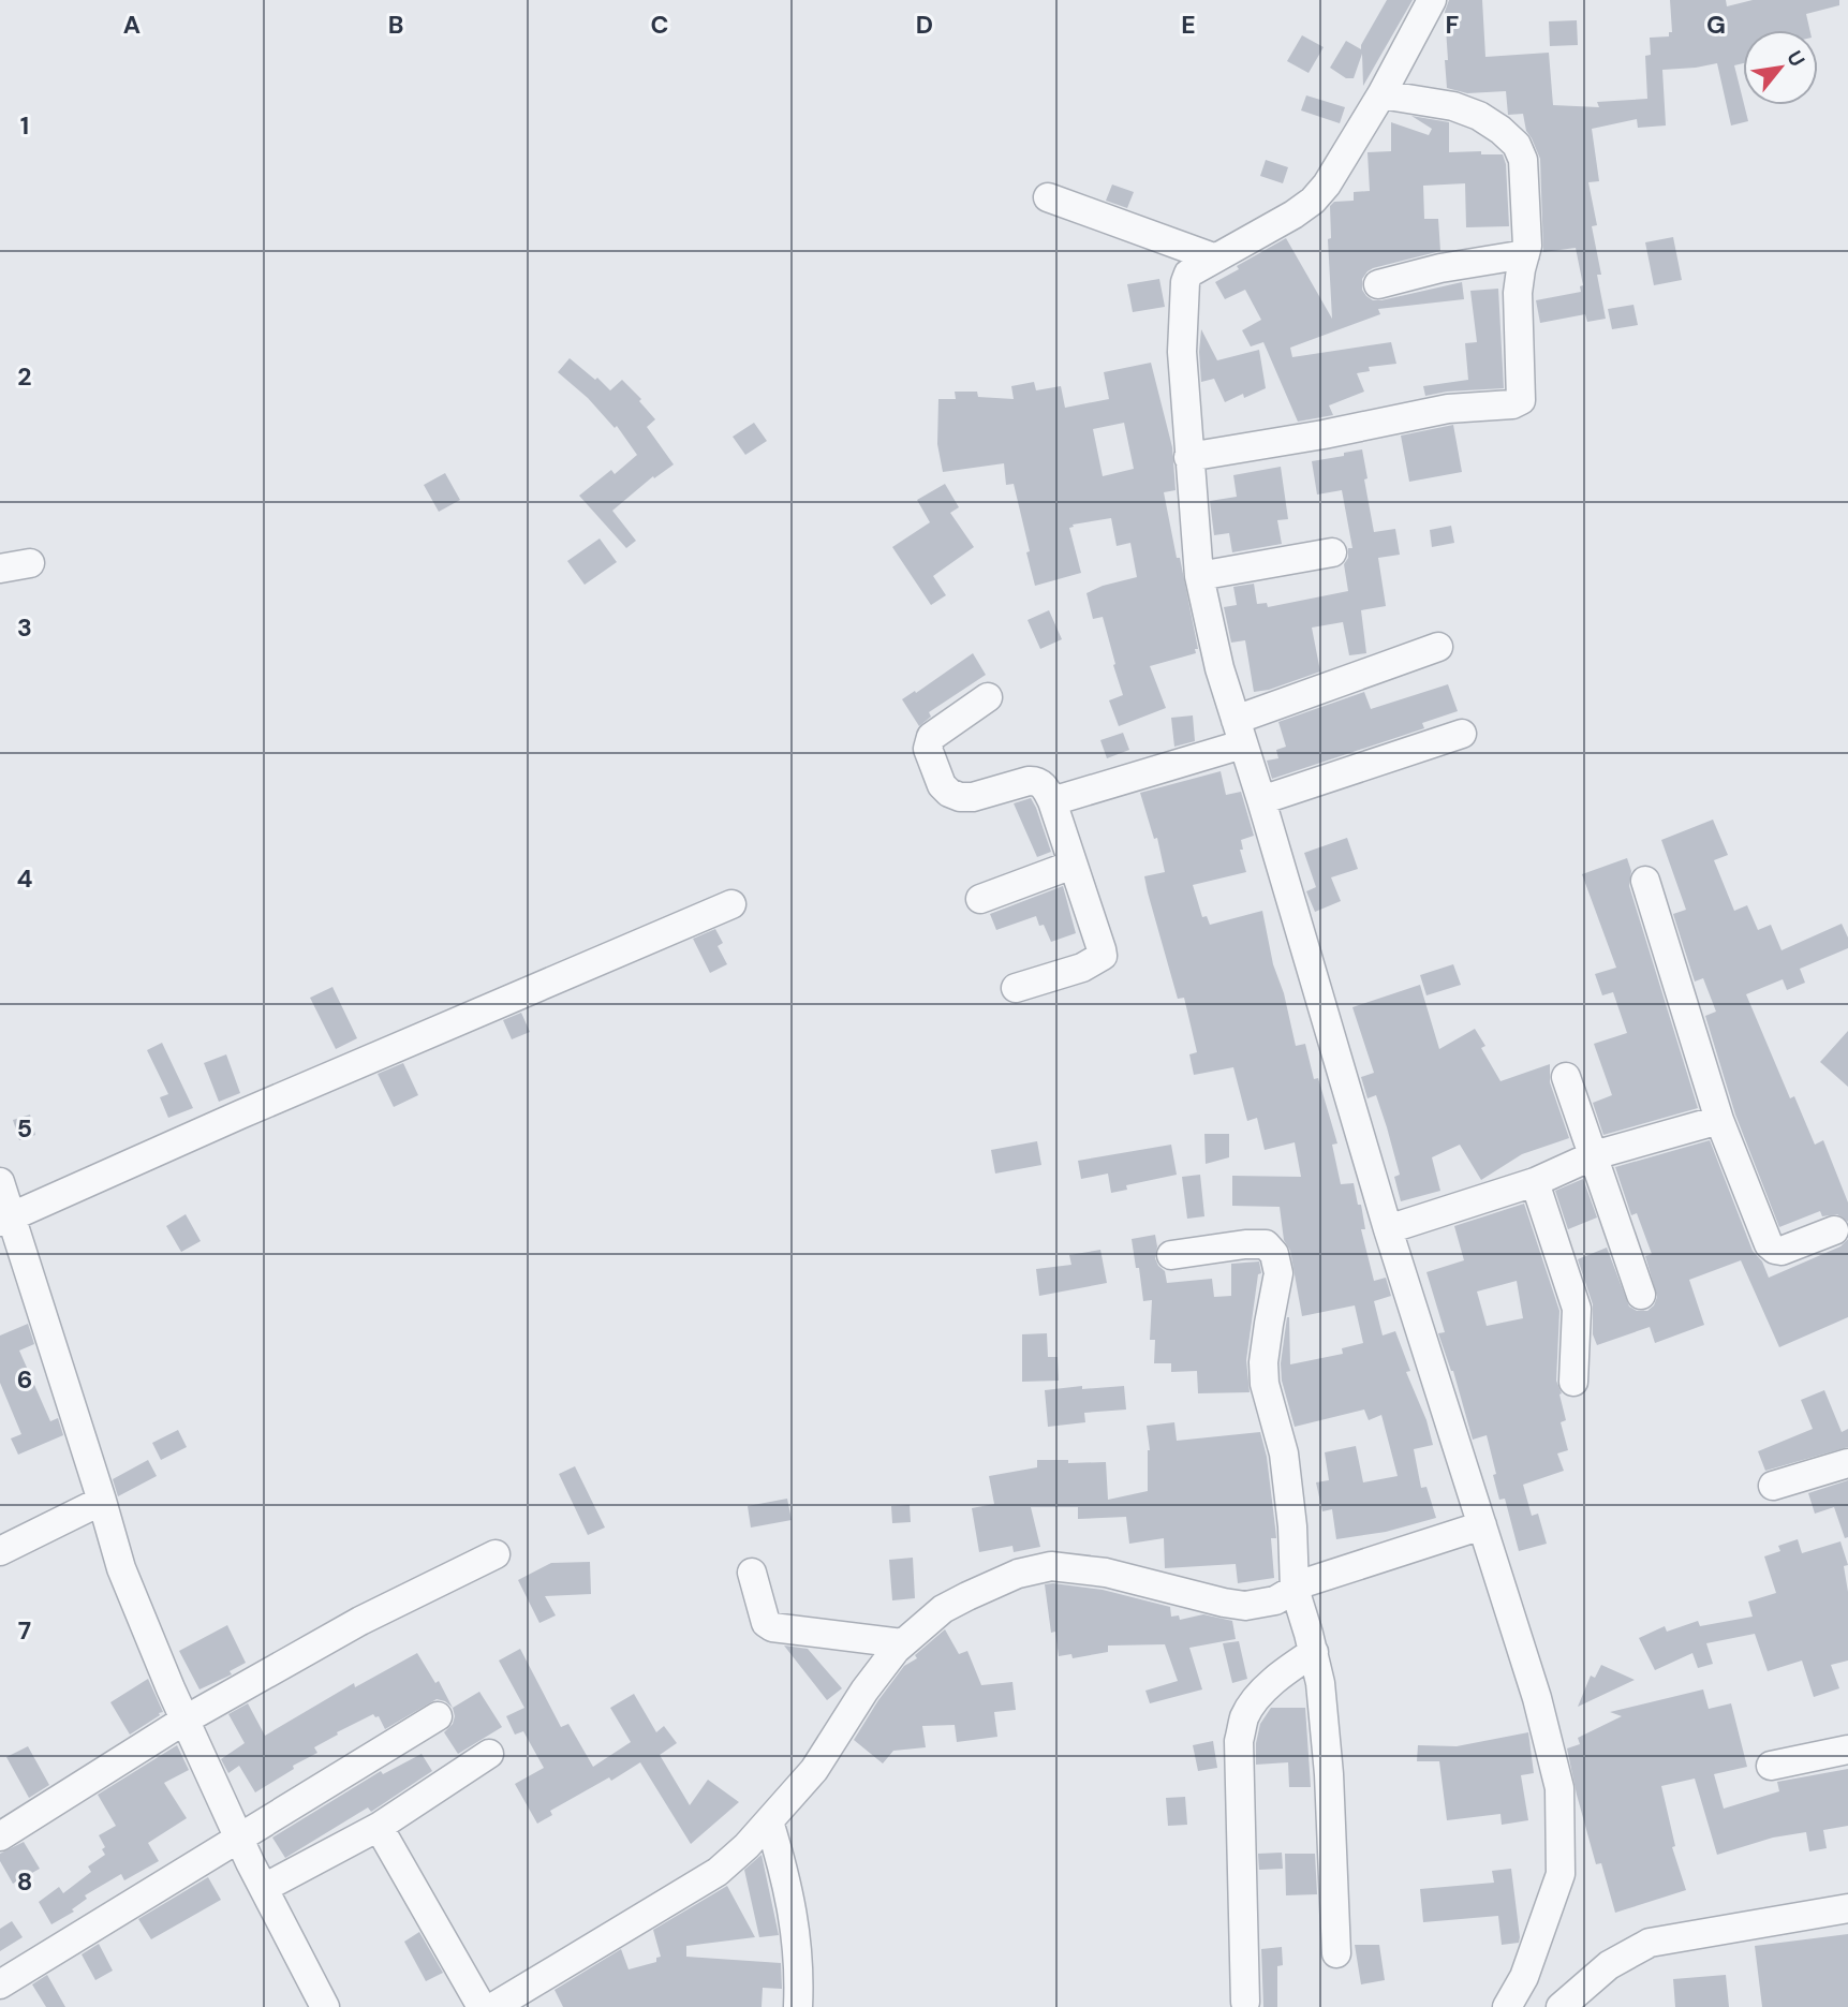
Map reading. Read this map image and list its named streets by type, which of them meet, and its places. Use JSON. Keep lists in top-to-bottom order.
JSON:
{
  "north": "top right",
  "grid": {
    "columns": [
      "A",
      "B",
      "C",
      "D",
      "E",
      "F",
      "G"
    ],
    "rows": [
      "1",
      "2",
      "3",
      "4",
      "5",
      "6",
      "7",
      "8"
    ]
  }
}
